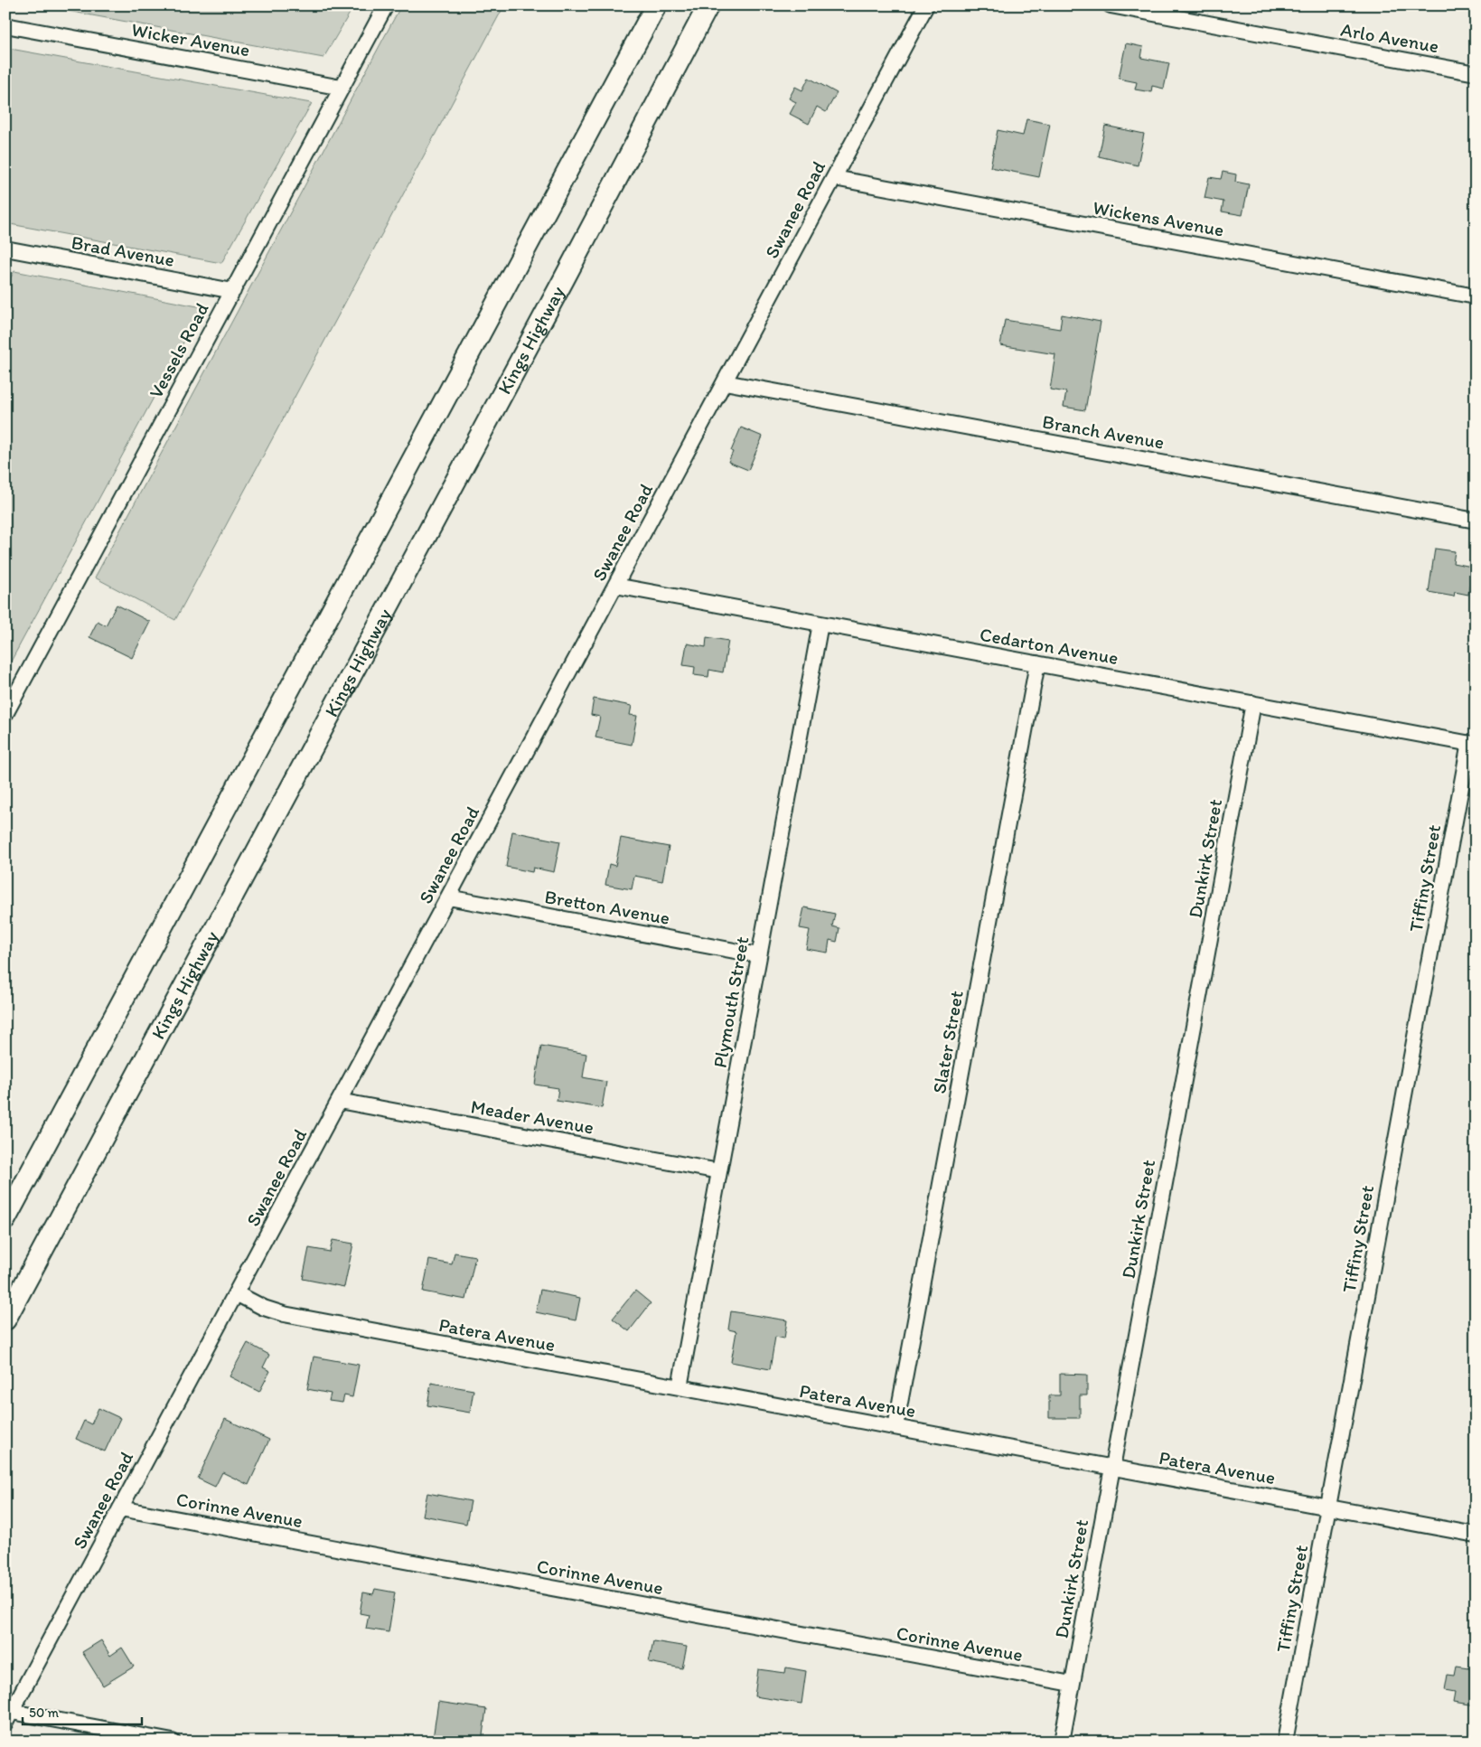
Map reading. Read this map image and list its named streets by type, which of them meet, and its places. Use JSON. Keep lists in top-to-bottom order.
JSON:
{
  "streets": {
    "main road": ["Kings Highway"],
    "street": [
      "Arlo Avenue",
      "Wicker Avenue",
      "Swanee Road",
      "Wickens Avenue",
      "Brad Avenue",
      "Vessels Road",
      "Branch Avenue",
      "Cedarton Avenue",
      "Dunkirk Street",
      "Tiffiny Street",
      "Bretton Avenue",
      "Plymouth Street",
      "Slater Street",
      "Meader Avenue",
      "Patera Avenue",
      "Corinne Avenue"
    ]
  },
  "crossings": [
    ["Wicker Avenue", "Vessels Road"],
    ["Swanee Road", "Wickens Avenue"],
    ["Swanee Road", "Branch Avenue"],
    ["Swanee Road", "Cedarton Avenue"],
    ["Swanee Road", "Bretton Avenue"],
    ["Swanee Road", "Meader Avenue"],
    ["Swanee Road", "Patera Avenue"],
    ["Swanee Road", "Corinne Avenue"],
    ["Brad Avenue", "Vessels Road"],
    ["Cedarton Avenue", "Dunkirk Street"],
    ["Cedarton Avenue", "Tiffiny Street"],
    ["Cedarton Avenue", "Plymouth Street"],
    ["Cedarton Avenue", "Slater Street"],
    ["Dunkirk Street", "Patera Avenue"],
    ["Dunkirk Street", "Corinne Avenue"],
    ["Tiffiny Street", "Patera Avenue"],
    ["Bretton Avenue", "Plymouth Street"],
    ["Plymouth Street", "Meader Avenue"],
    ["Plymouth Street", "Patera Avenue"],
    ["Slater Street", "Patera Avenue"]
  ],
  "scale_bar": "50 m"
}
